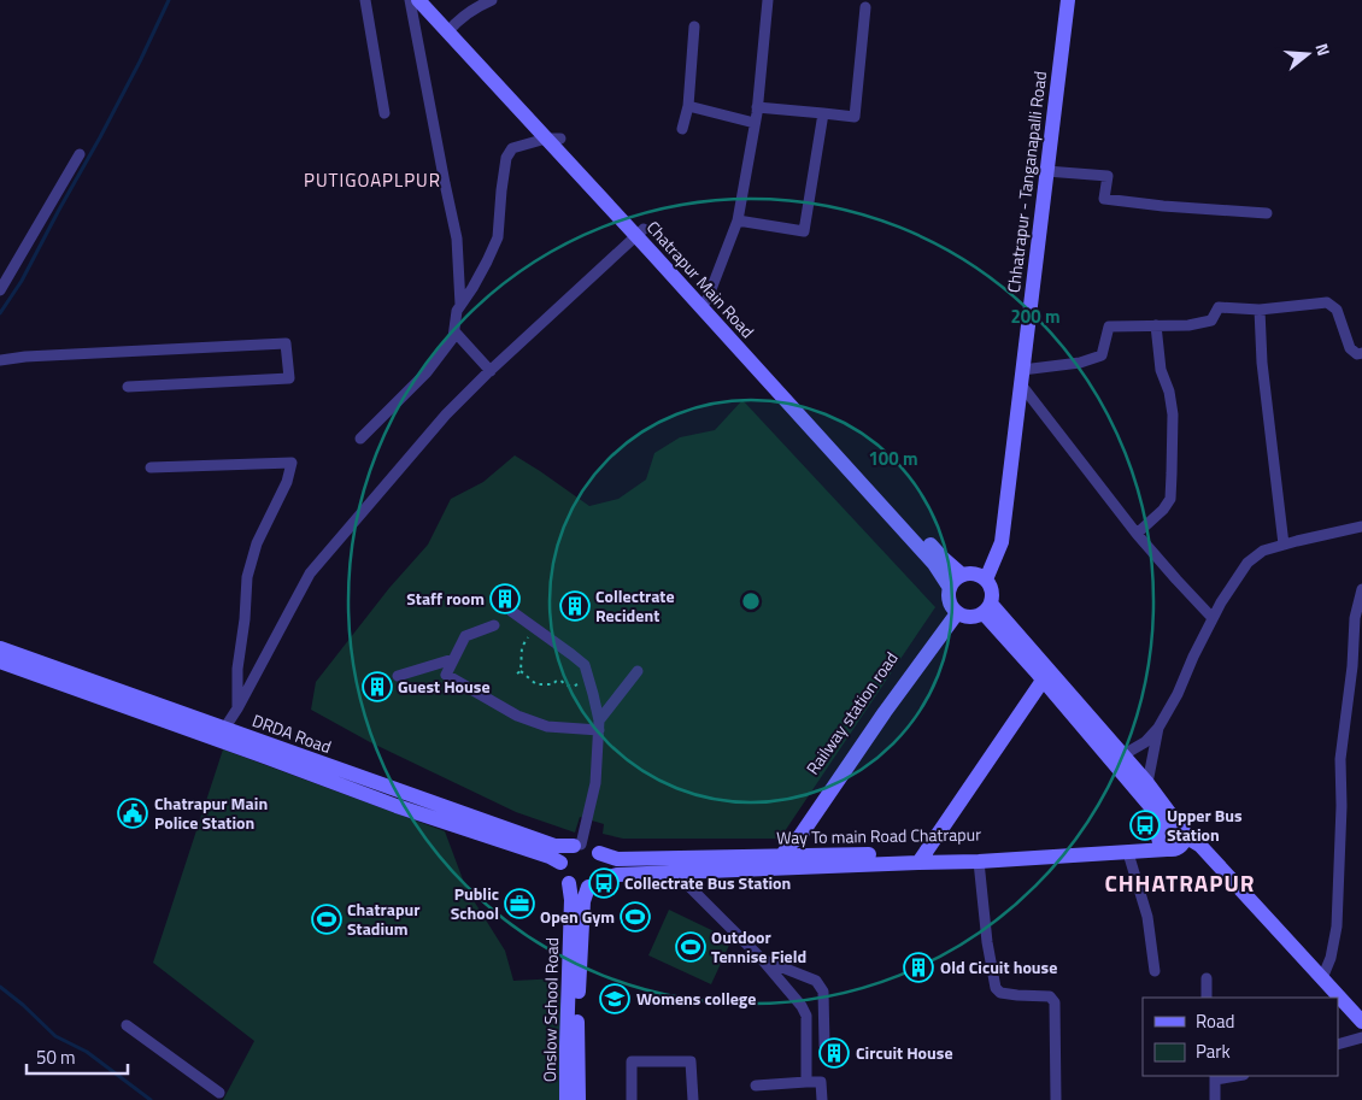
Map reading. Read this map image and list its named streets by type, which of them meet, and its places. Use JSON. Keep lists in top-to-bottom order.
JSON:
{
  "streets": {
    "main road": [
      "Chhatrapur - Tanganapalli Road",
      "Chatrapur Main Road",
      "Railway station road",
      "DRDA Road",
      "Way To main Road Chatrapur",
      "Onslow School Road"
    ]
  },
  "crossings": [
    ["Chhatrapur - Tanganapalli Road", "Chatrapur Main Road"],
    ["Chhatrapur - Tanganapalli Road", "Railway station road"],
    ["Chatrapur Main Road", "Railway station road"],
    ["Railway station road", "Way To main Road Chatrapur"],
    ["DRDA Road", "Way To main Road Chatrapur"],
    ["DRDA Road", "Onslow School Road"],
    ["Way To main Road Chatrapur", "Onslow School Road"]
  ],
  "districts": ["PUTIGOAPLPUR", "CHHATRAPUR"],
  "places": {
    "building": [
      "Staff room",
      "Collectrate Recident",
      "Guest House",
      "Old Cicuit house",
      "Circuit House"
    ],
    "public building": ["Chatrapur Main Police Station"],
    "bus stop": ["Upper Bus Station", "Collectrate Bus Station"],
    "office": ["Public School"],
    "sports": ["Open Gym", "Chatrapur Stadium", "Outdoor Tennise Field"],
    "school or university": ["Womens college"]
  },
  "legend": ["Road", "Park"],
  "scale_bar": "50 m",
  "north": "right",
  "rings": ["200 m", "100 m"]
}
